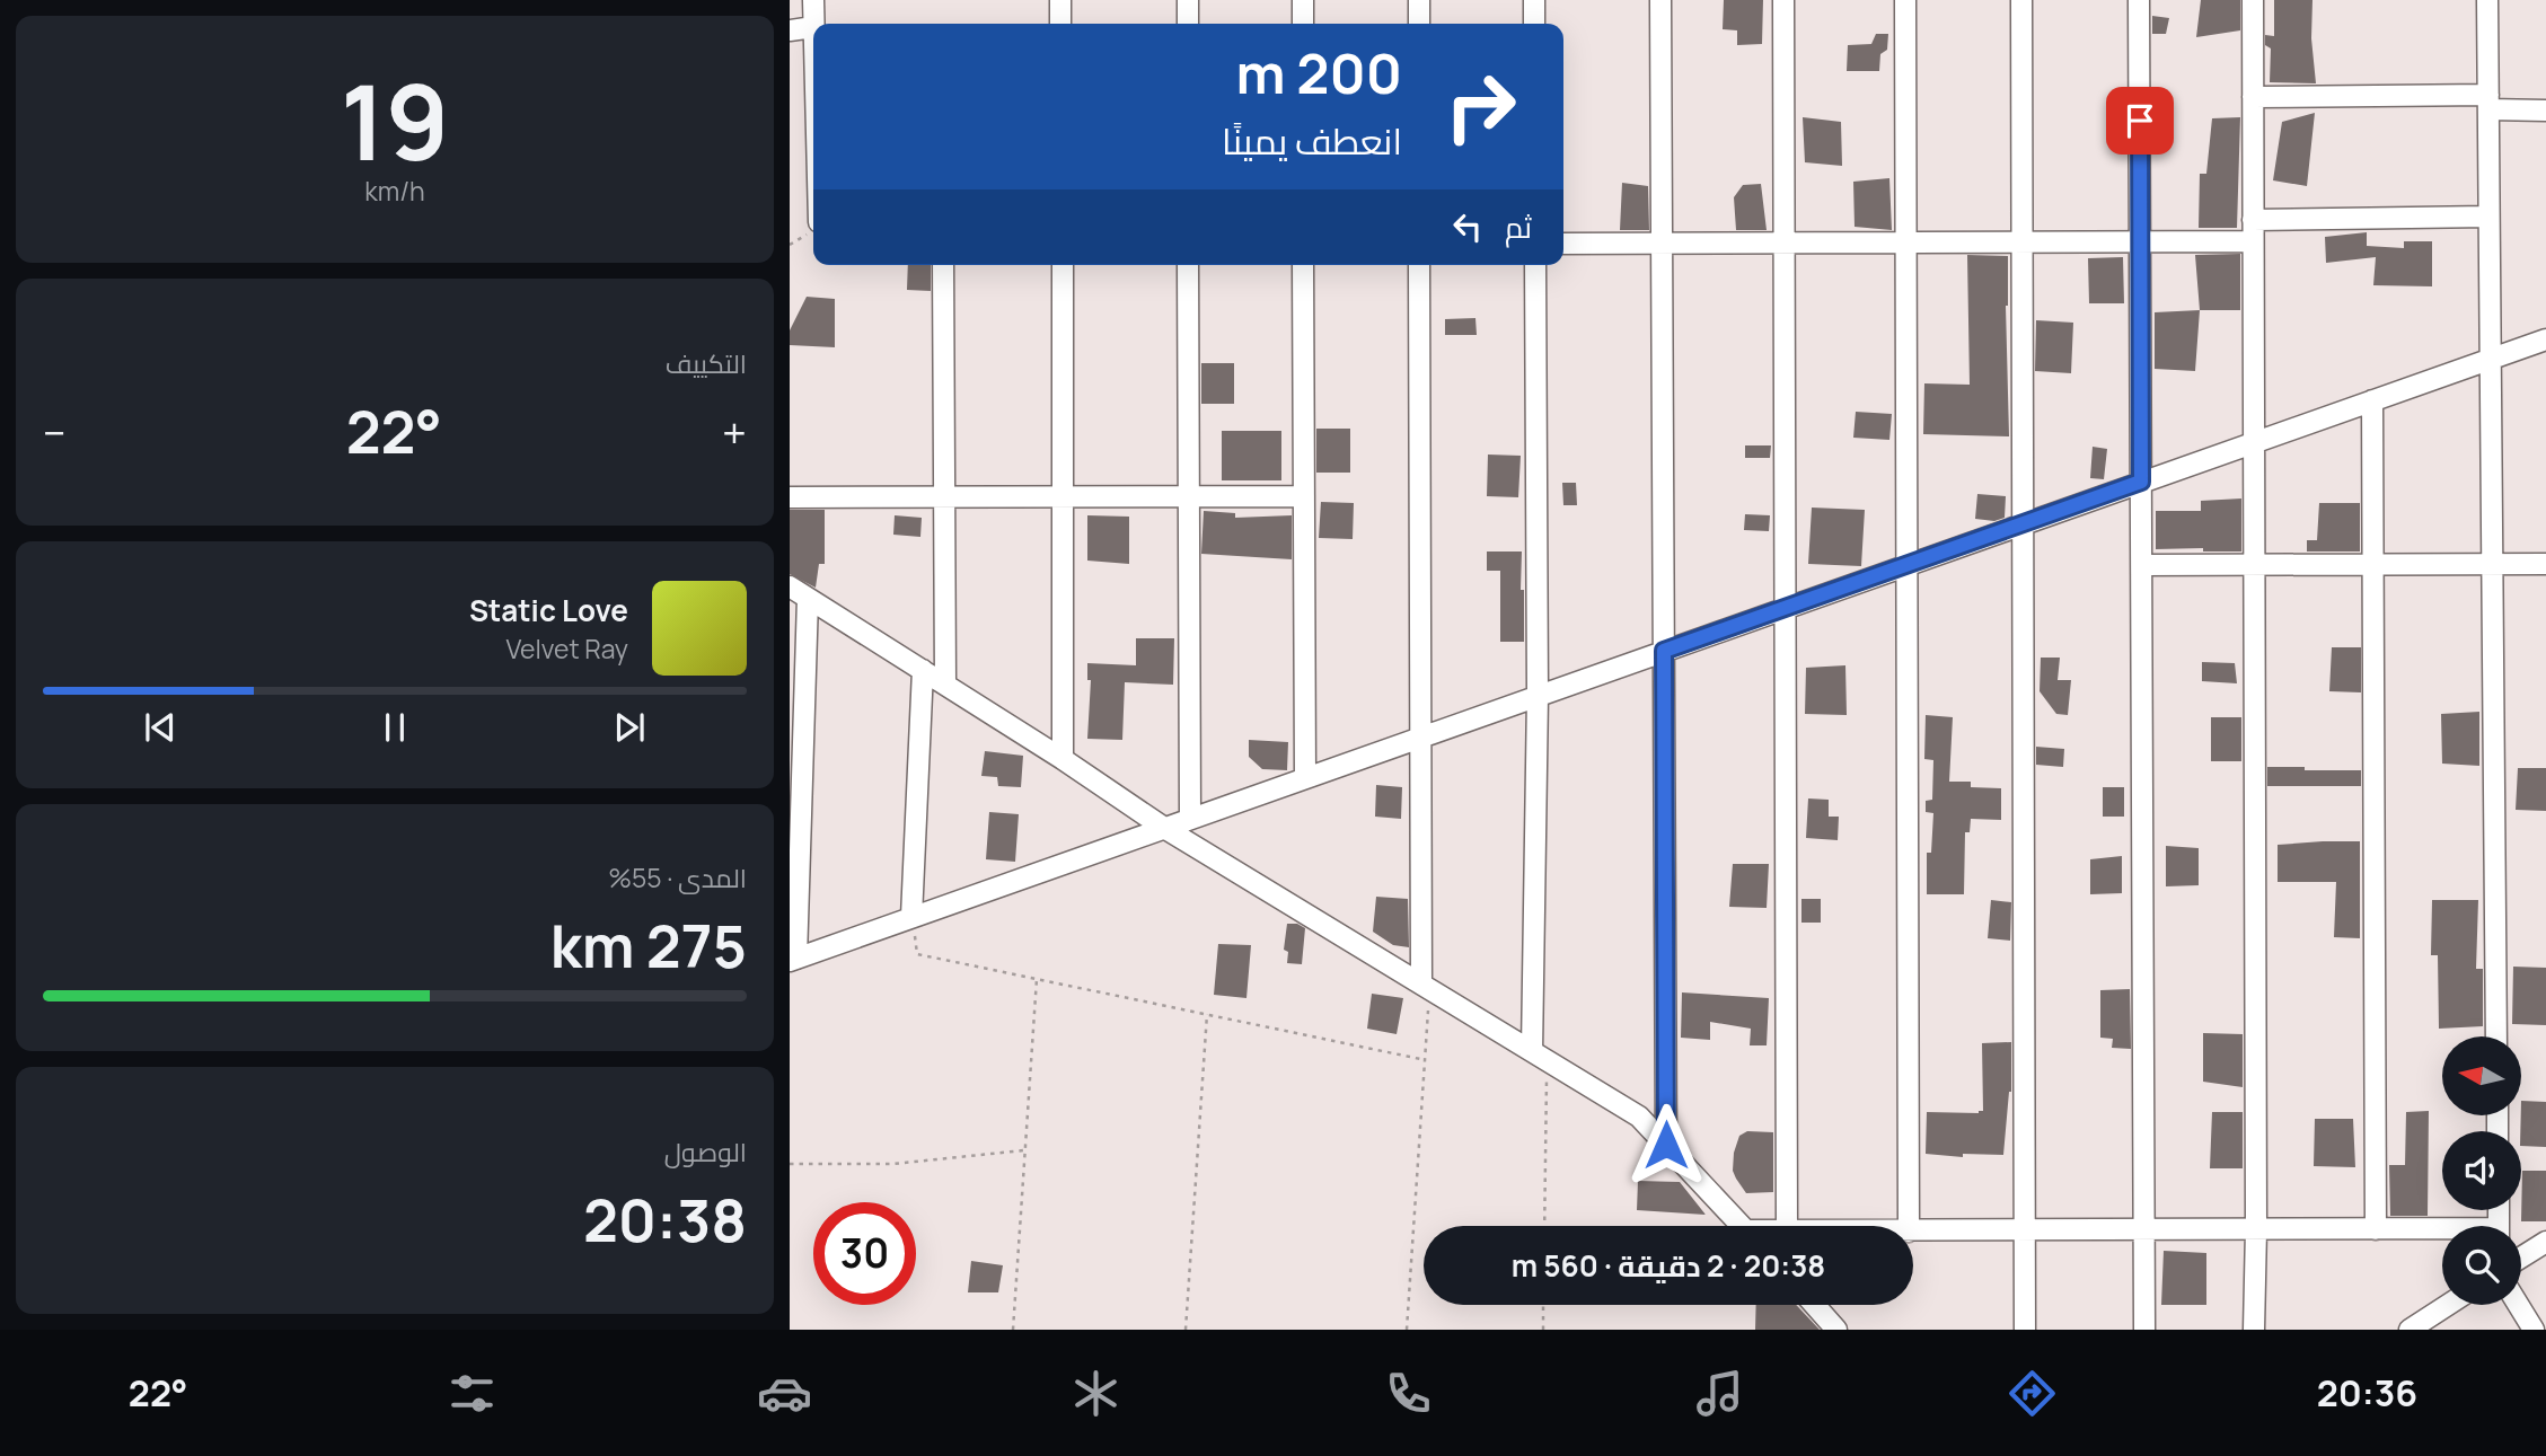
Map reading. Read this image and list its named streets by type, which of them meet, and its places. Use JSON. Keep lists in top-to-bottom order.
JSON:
{
  "north": "left",
  "page": {
    "tile": [
      ["19", "km/h"],
      "التكييف",
      ["المدى · 55%", "275 km"],
      ["الوصول", "20:38"]
    ],
    "turn": ["200 m", "انعطف يمينًا"],
    "then": "ثم",
    "heat": ["−", "22°", "+"],
    "song": ["Static Love", "Velvet Ray"],
    "limit": "30",
    "trip": "20:38 · 2 دقيقة · 560 m",
    "tabs": ["20:36", "22°"]
  }
}
